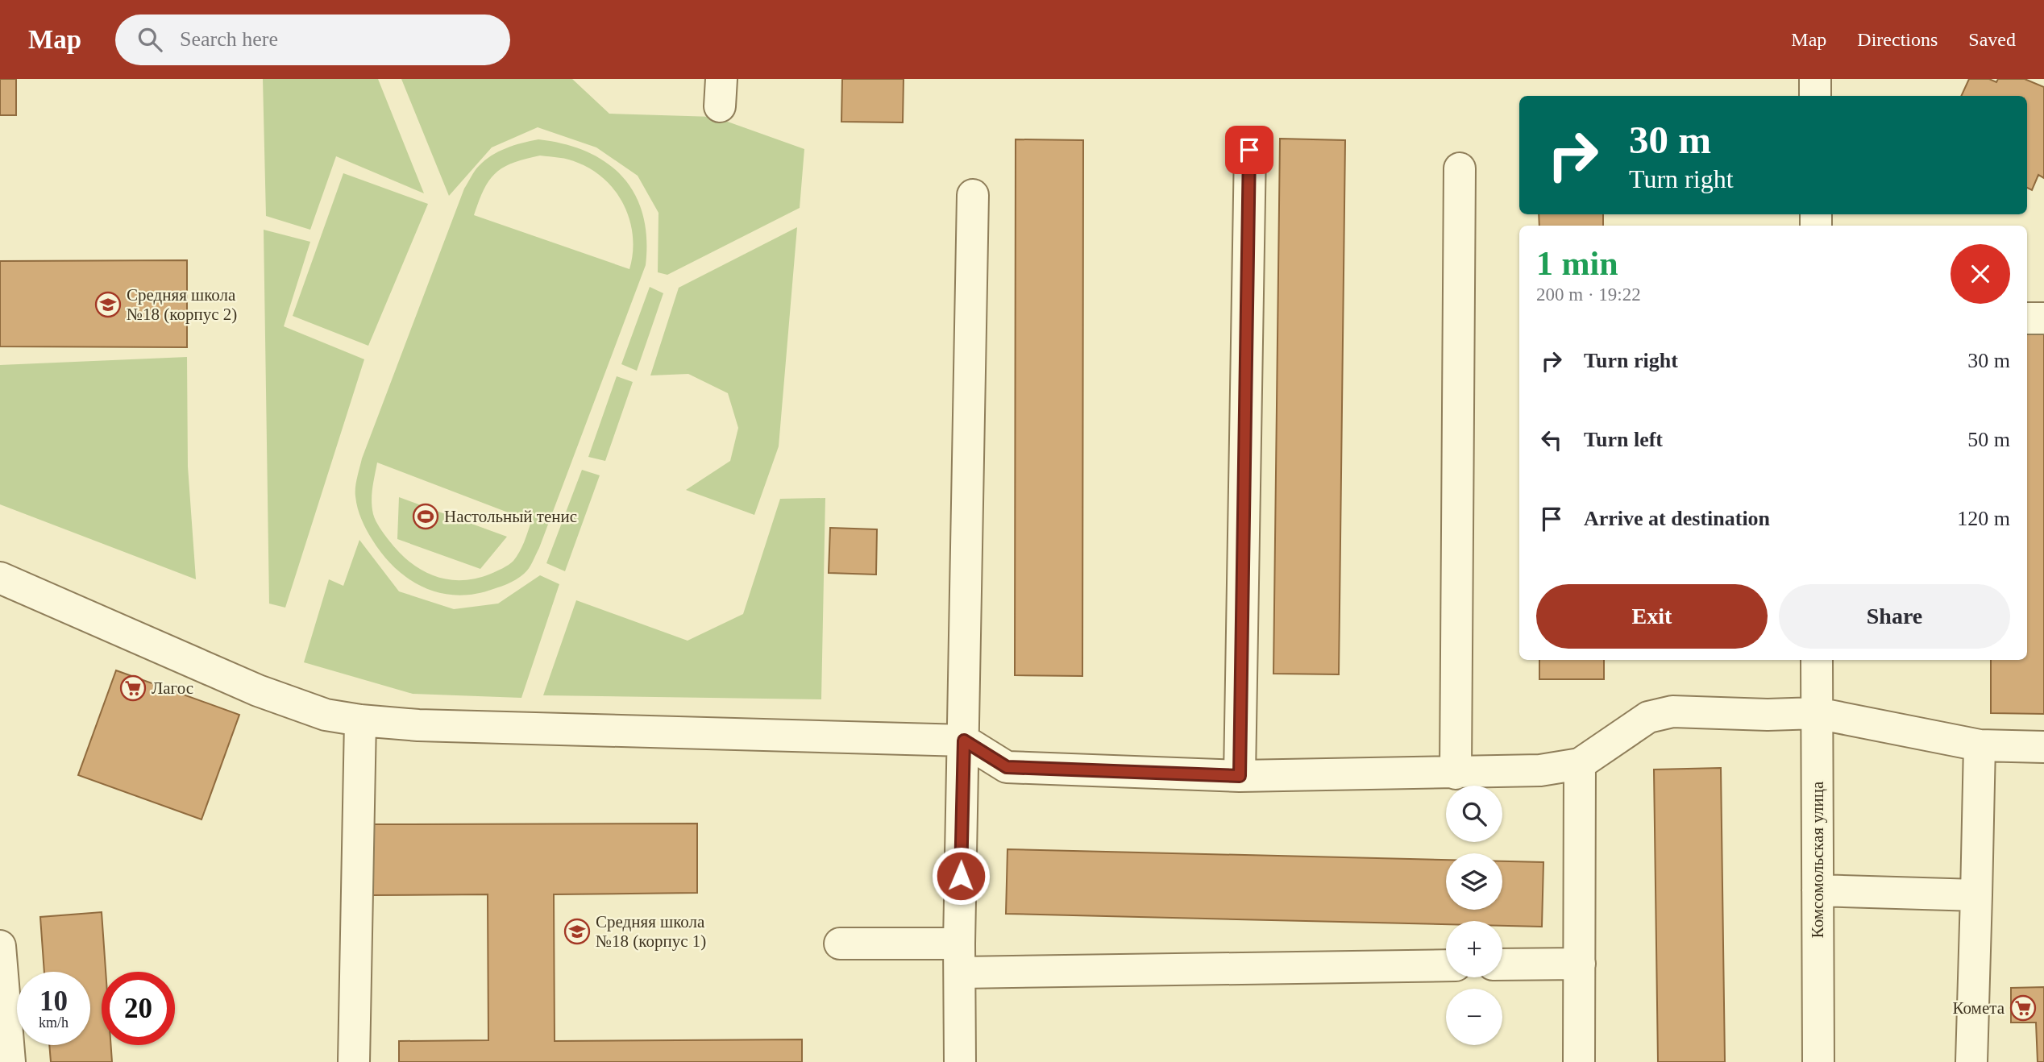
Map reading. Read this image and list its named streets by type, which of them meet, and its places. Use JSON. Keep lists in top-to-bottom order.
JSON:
{
  "streets": {
    "street": ["Комсомольская улица"]
  },
  "places": {
    "school or university": ["Средняя школа №18 (корпус 2)", "Средняя школа №18 (корпус 1)"],
    "sports": ["Настольный тенис"],
    "supermarket": ["Лагос", "Комета"]
  },
  "page": {
    "header": "Map",
    "search": "Search here",
    "nav": ["Map", "Directions", "Saved"],
    "turn": ["30 m", "Turn right"],
    "heading": ["1 min", "200 m · 19:22"],
    "list": [
      {
        "name": "Turn right",
        "value": "30 m"
      },
      {
        "name": "Turn left",
        "value": "50 m"
      },
      {
        "name": "Arrive at destination",
        "value": "120 m"
      }
    ],
    "buttons": ["Exit", "Share"],
    "map_buttons": ["+", "−"],
    "speed": "10 km/h",
    "limit": "20"
  }
}
